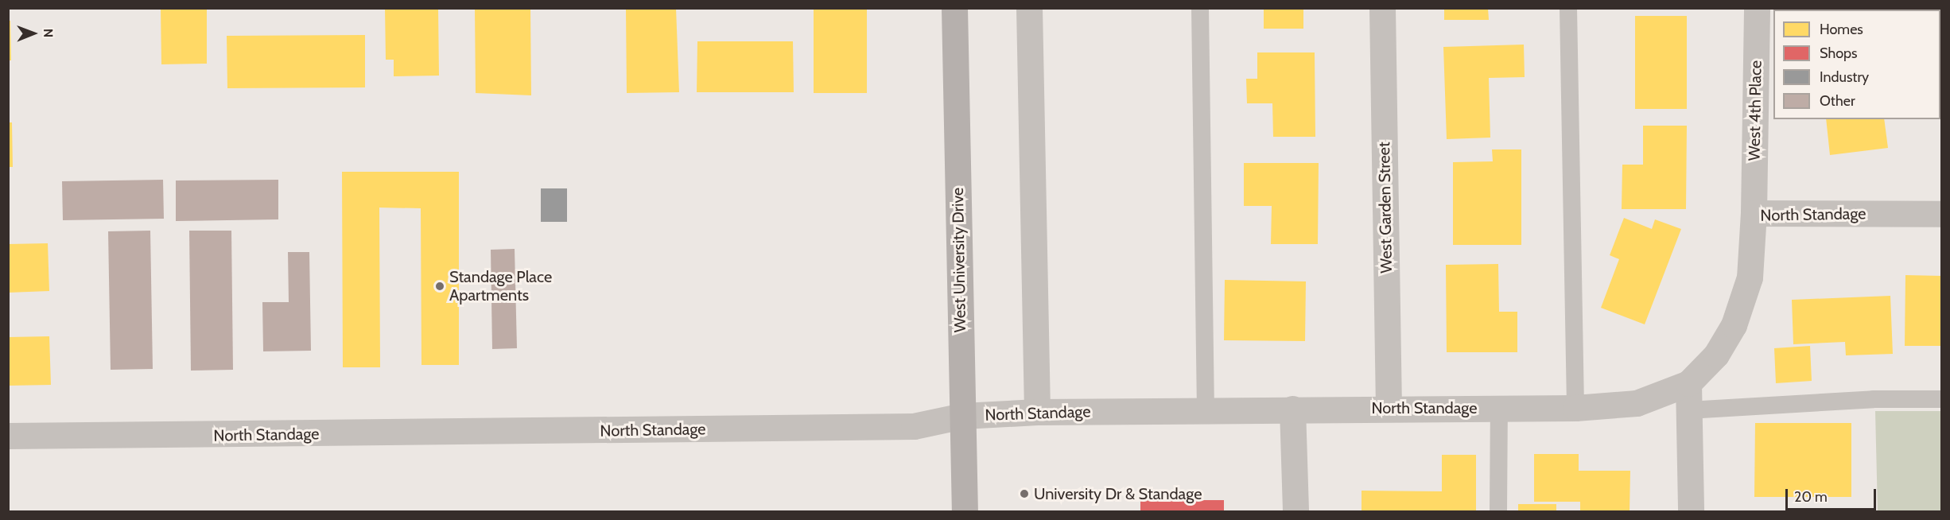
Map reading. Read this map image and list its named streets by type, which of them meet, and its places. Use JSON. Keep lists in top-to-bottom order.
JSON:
{
  "streets": {
    "main road": ["West University Drive"],
    "street": ["West 4th Place", "West Garden Street", "North Standage"]
  },
  "crossings": [
    ["West 4th Place", "North Standage"],
    ["West Garden Street", "North Standage"],
    ["North Standage", "West University Drive"]
  ],
  "places": ["Standage Place Apartments", "University Dr & Standage"],
  "legend": [
    "Homes",
    "Shops",
    "Industry",
    "Other"
  ],
  "scale_bar": "20 m",
  "north": "right"
}
